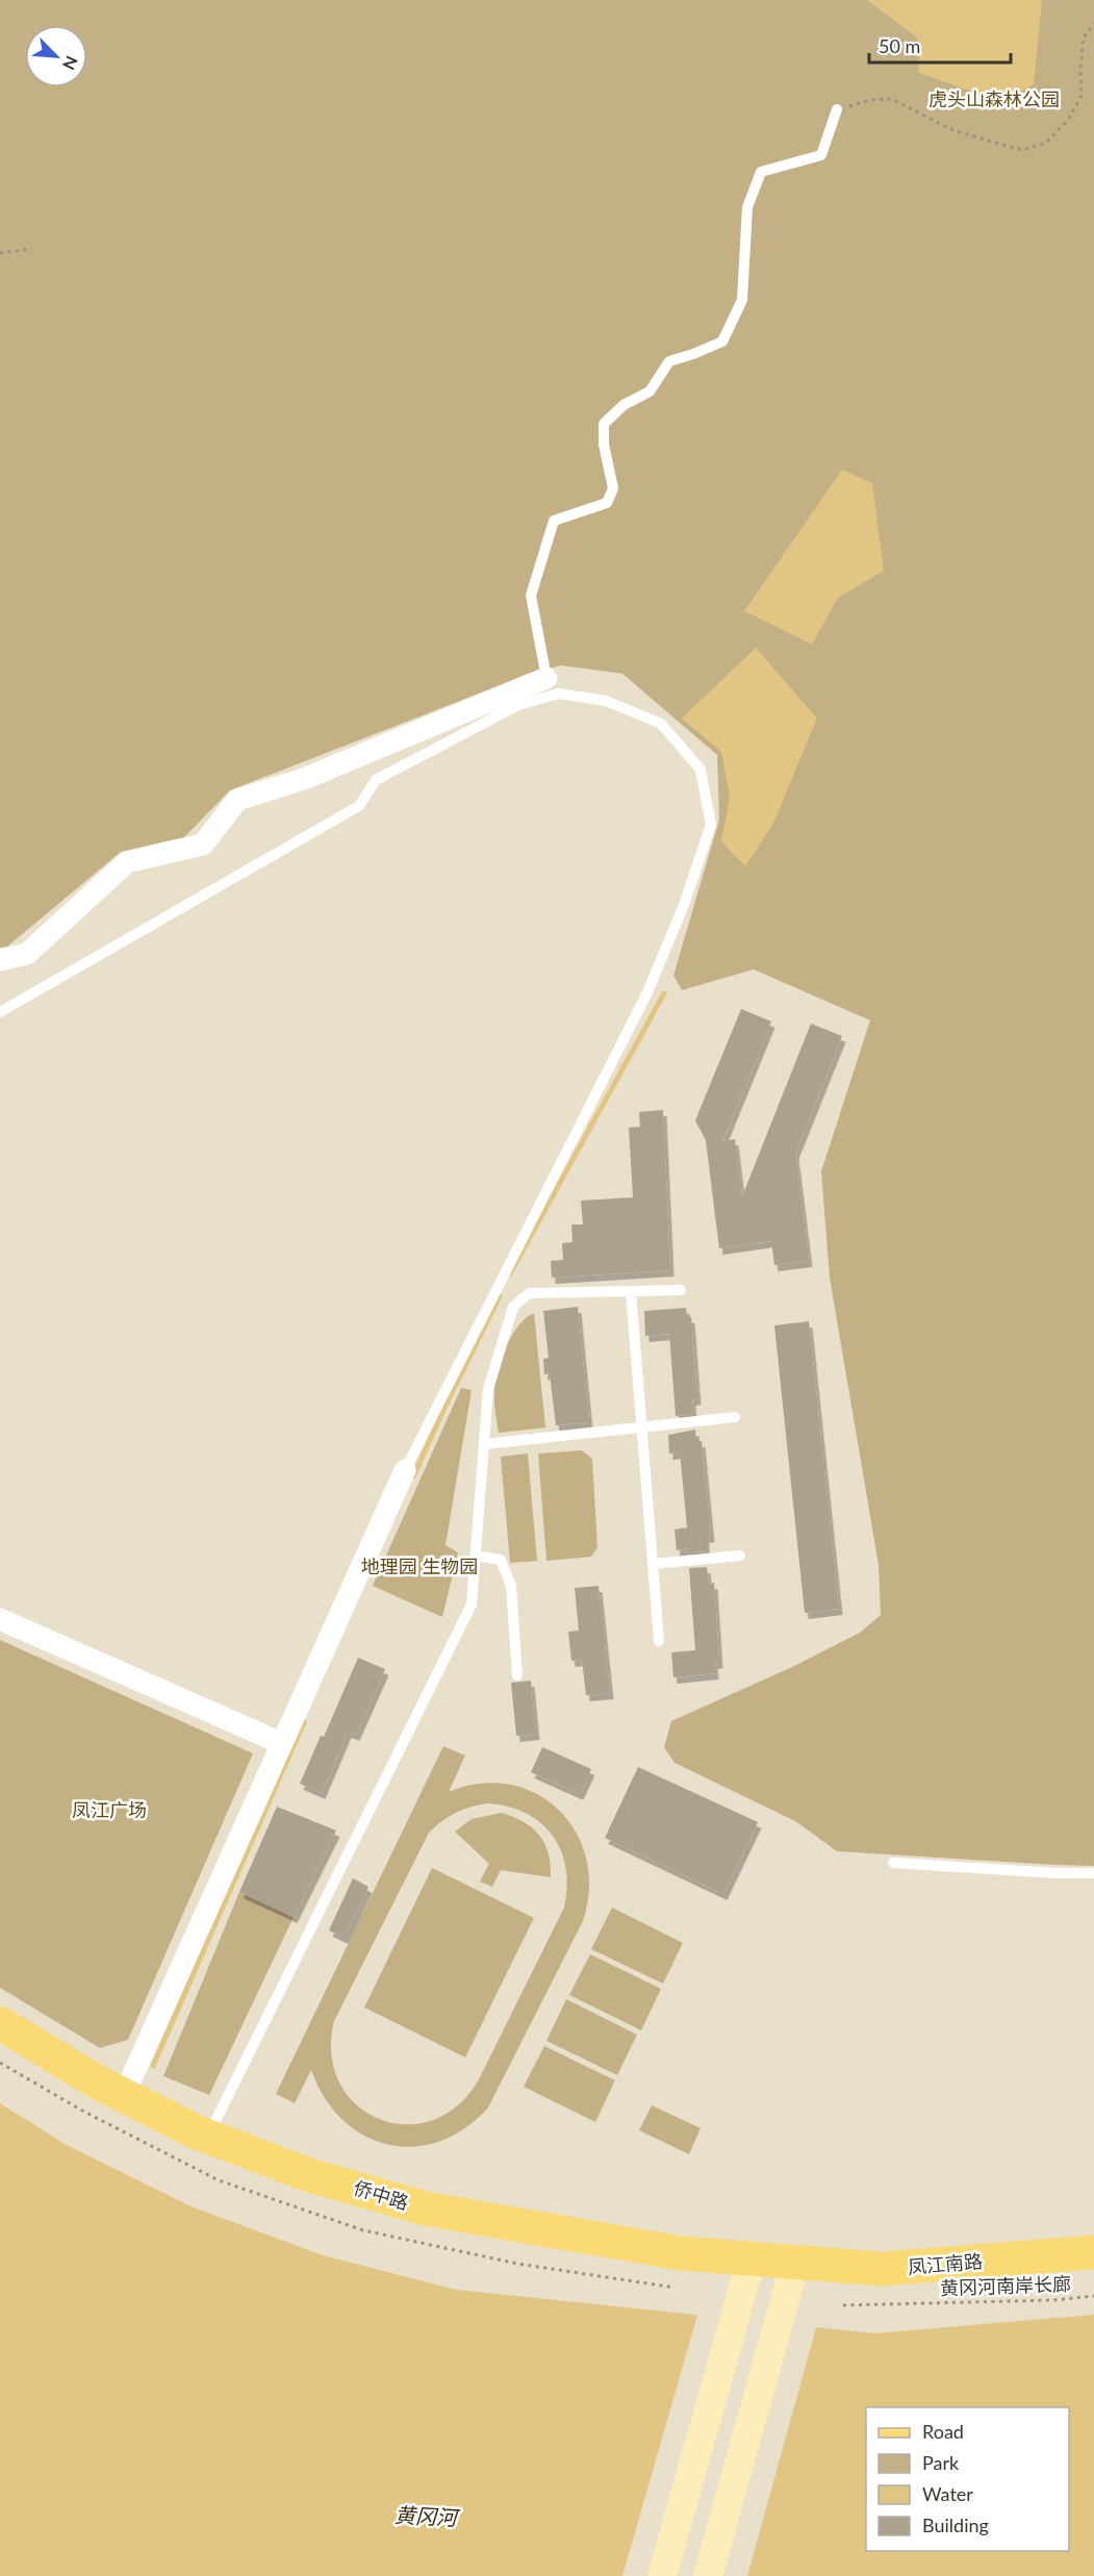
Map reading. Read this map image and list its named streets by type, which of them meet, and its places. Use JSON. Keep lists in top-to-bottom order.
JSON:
{
  "streets": {
    "main road": ["侨中路", "凤江南路"],
    "path": ["黄冈河南岸长廊"]
  },
  "crossings": [
    ["侨中路", "凤江南路"]
  ],
  "water": ["黄冈河"],
  "parks": ["虎头山森林公园", "地理园 生物园", "凤江广场"],
  "legend": [
    "Road",
    "Park",
    "Water",
    "Building"
  ],
  "scale_bar": "50 m",
  "north": "bottom right"
}
